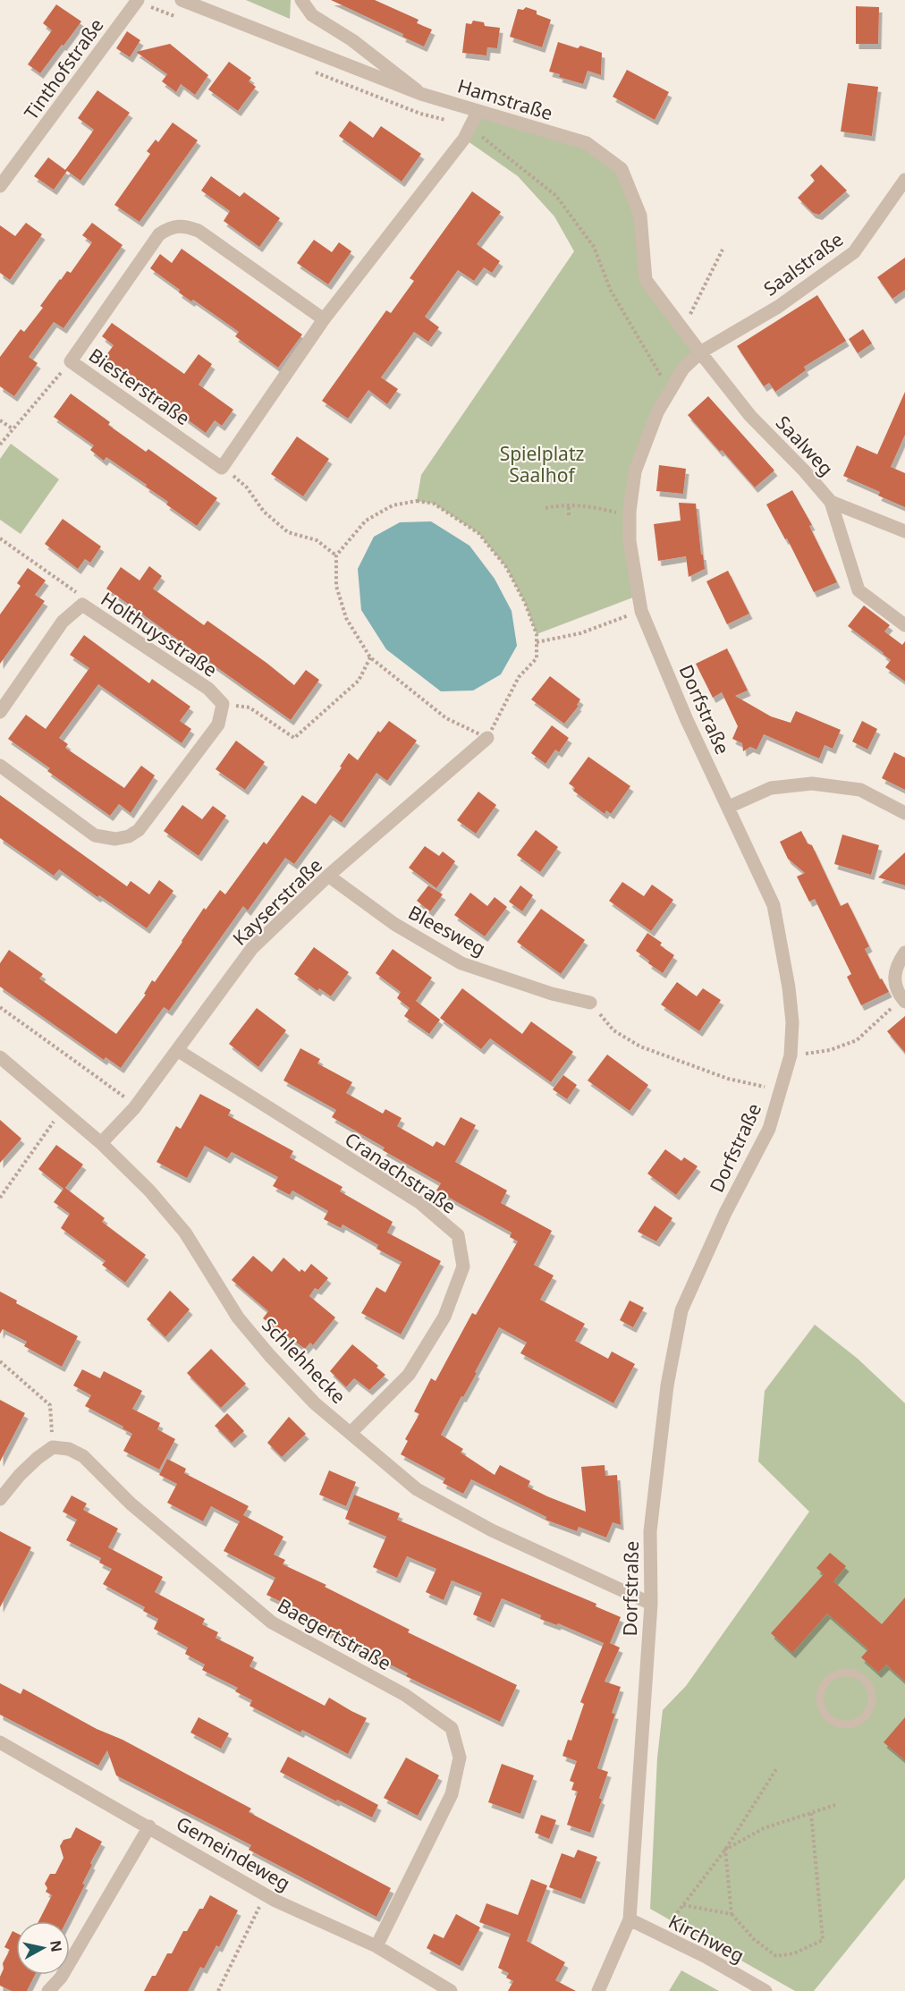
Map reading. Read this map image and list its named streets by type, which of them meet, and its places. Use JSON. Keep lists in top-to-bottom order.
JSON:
{
  "streets": {
    "street": [
      "Tinthofstraße",
      "Hamstraße",
      "Saalstraße",
      "Biesterstraße",
      "Saalweg",
      "Holthuysstraße",
      "Dorfstraße",
      "Kayserstraße",
      "Bleesweg",
      "Cranachstraße",
      "Schlehhecke",
      "Baegertstraße",
      "Gemeindeweg",
      "Kirchweg"
    ]
  },
  "crossings": [
    ["Hamstraße", "Saalstraße"],
    ["Hamstraße", "Saalweg"],
    ["Hamstraße", "Dorfstraße"],
    ["Saalstraße", "Saalweg"],
    ["Saalstraße", "Dorfstraße"],
    ["Saalweg", "Dorfstraße"],
    ["Dorfstraße", "Schlehhecke"],
    ["Dorfstraße", "Kirchweg"],
    ["Kayserstraße", "Bleesweg"],
    ["Kayserstraße", "Cranachstraße"],
    ["Kayserstraße", "Schlehhecke"],
    ["Cranachstraße", "Schlehhecke"],
    ["Baegertstraße", "Gemeindeweg"]
  ],
  "parks": ["Spielplatz Saalhof"],
  "north": "right"
}
